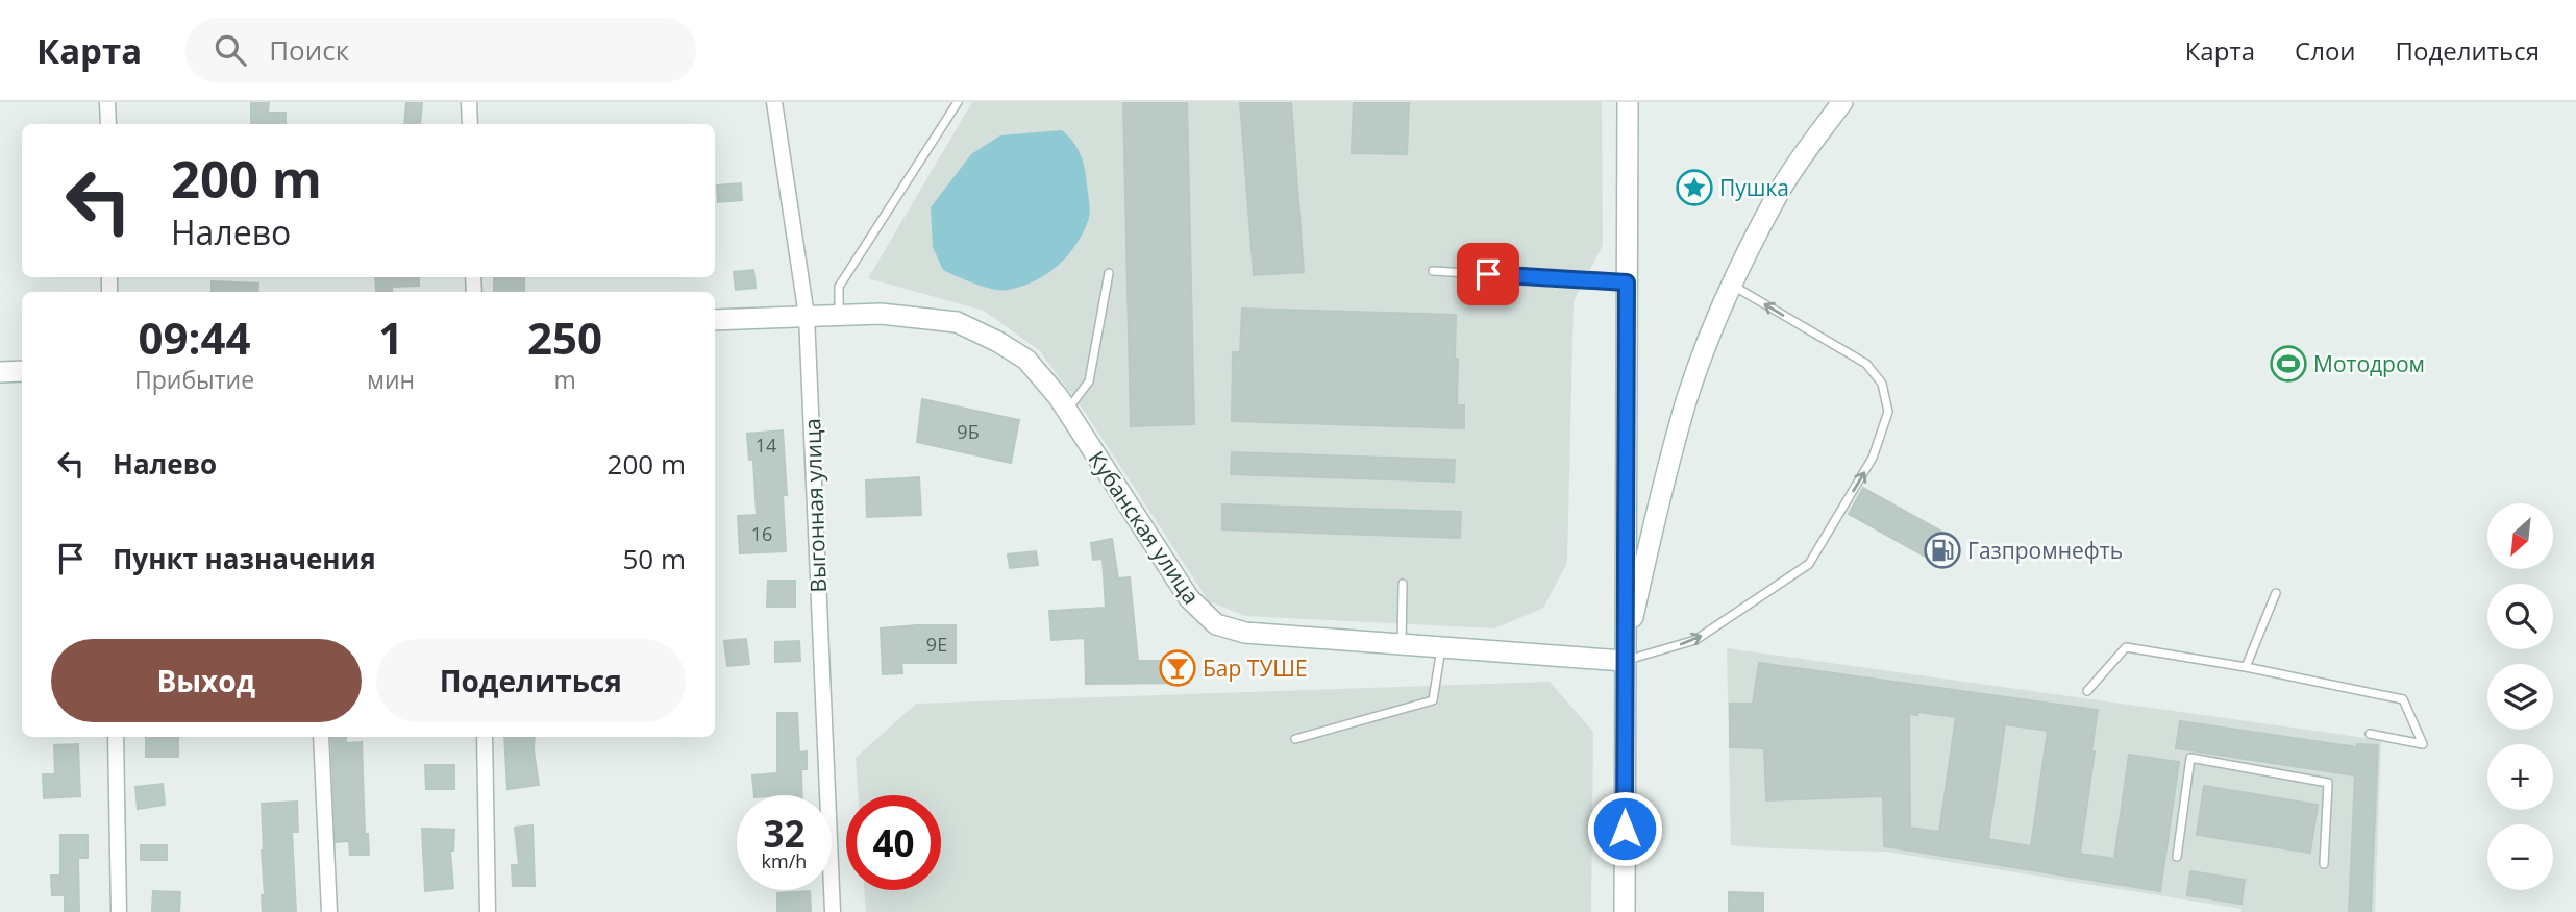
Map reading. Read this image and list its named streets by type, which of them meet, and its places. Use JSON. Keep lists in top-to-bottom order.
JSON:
{
  "streets": {
    "street": ["Выгонная улица", "Кубанская улица"]
  },
  "crossings": [
    ["Выгонная улица", "Кубанская улица"]
  ],
  "places": {
    "place": ["Пушка"],
    "sports": ["Мотодром"],
    "fuel station": ["Газпромнефть"],
    "bar": ["Бар ТУШЕ"]
  },
  "house_numbers": [
    "9Б",
    "14",
    "16",
    "9Е"
  ],
  "north": "bottom left",
  "page": {
    "header": "Карта",
    "search": "Поиск",
    "nav": ["Карта", "Слои", "Поделиться"],
    "turn": ["200 m", "Налево"],
    "eta": [
      "09:44",
      "Прибытие",
      "1",
      "мин",
      "250",
      "m"
    ],
    "list": [
      {
        "name": "Налево",
        "value": "200 m"
      },
      {
        "name": "Пункт назначения",
        "value": "50 m"
      }
    ],
    "map_buttons": ["+", "−"],
    "buttons": ["Выход", "Поделиться"],
    "speed": "32 km/h",
    "limit": "40"
  }
}
